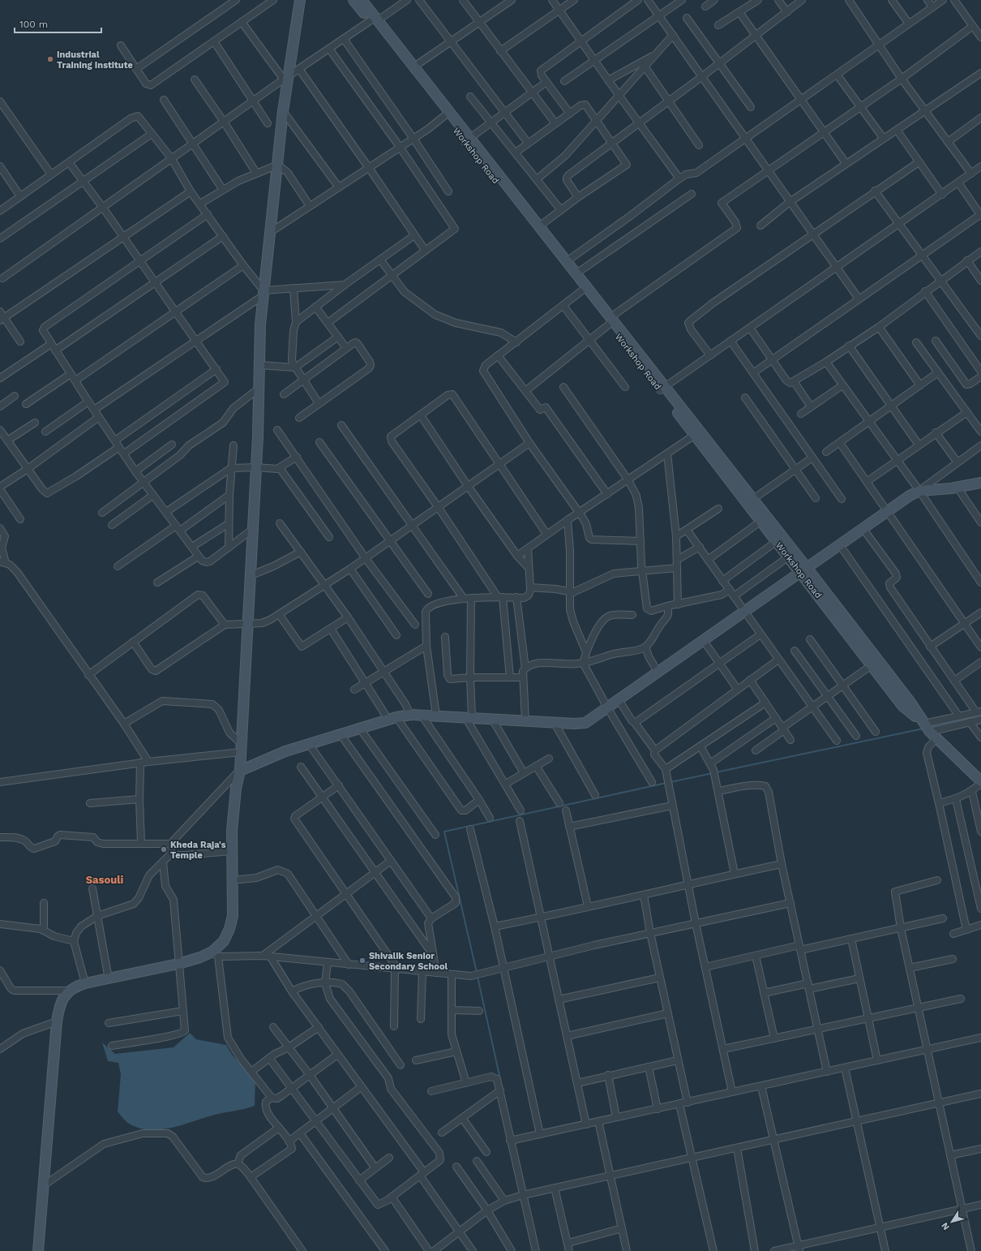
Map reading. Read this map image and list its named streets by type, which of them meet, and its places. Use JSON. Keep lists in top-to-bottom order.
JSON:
{
  "streets": {
    "main road": ["Workshop Road"]
  },
  "districts": ["Sasouli"],
  "places": ["Industrial Training Institute", "Kheda Raja's Temple", "Shivalik Senior Secondary School"],
  "scale_bar": "100 m",
  "north": "bottom left"
}
